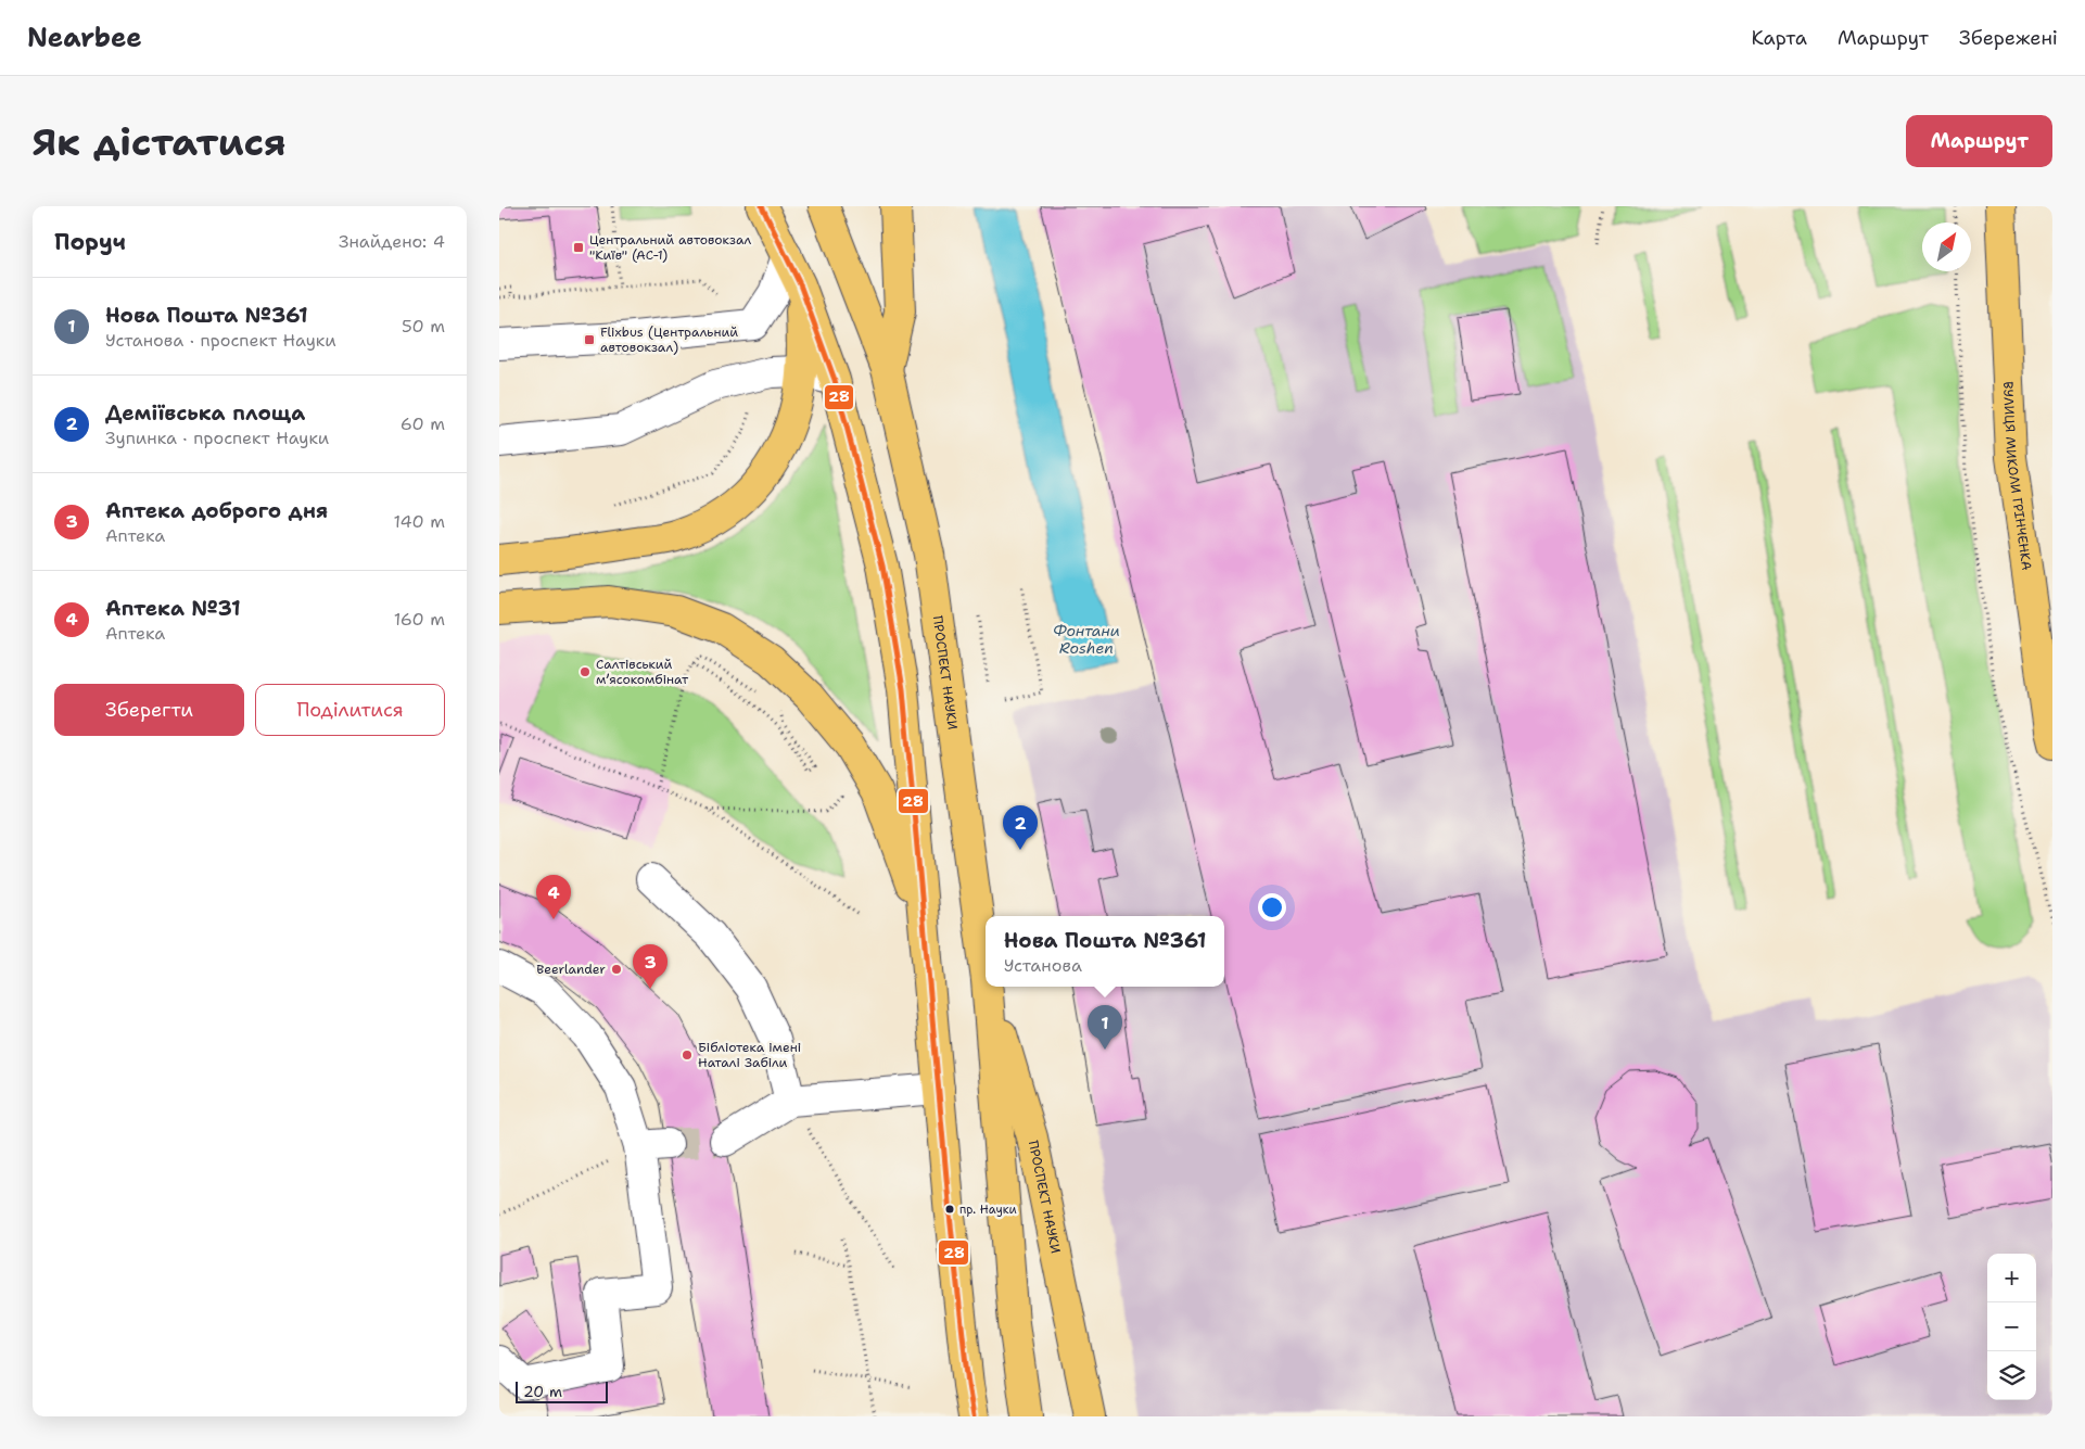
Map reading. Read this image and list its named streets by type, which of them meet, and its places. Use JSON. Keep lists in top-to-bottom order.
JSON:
{
  "streets": {
    "main road": ["ВУЛИЦЯ МИКОЛИ ГРІНЧЕНКА", "ПРОСПЕКТ НАУКИ"]
  },
  "water": ["Фонтани Roshen"],
  "places": {
    "transit": ["Центральний автовокзал \"Київ\" (АС-1)", "Flixbus (Центральний автовокзал)"],
    "other": [
      "Салтівський мʼясокомбінат",
      "Beerlander",
      "Бібліотека імені Наталі Забіли",
      "пр. Науки"
    ]
  },
  "lines": ["transit line 28"],
  "scale_bar": "20 m",
  "north": "top right",
  "page": {
    "header": "Nearbee",
    "nav": ["Карта", "Маршрут", "Збережені"],
    "buttons": [
      "Маршрут",
      ["Зберегти", "Поділитися"]
    ],
    "title": "Як дістатися",
    "heading": ["Поруч", "Знайдено: 4"],
    "list": [
      {
        "mark": "1",
        "name": "Нова Пошта №361",
        "note": "Установа · проспект Науки",
        "value": "50 m"
      },
      {
        "mark": "2",
        "name": "Деміївська площа",
        "note": "Зупинка · проспект Науки",
        "value": "60 m"
      },
      {
        "mark": "3",
        "name": "Аптека доброго дня",
        "note": "Аптека",
        "value": "140 m"
      },
      {
        "mark": "4",
        "name": "Аптека №31",
        "note": "Аптека",
        "value": "160 m"
      }
    ],
    "pins": [
      "2",
      "4",
      "3",
      "1"
    ],
    "popup": ["Нова Пошта №361", "Установа"],
    "map_buttons": ["+", "−"],
    "scale": "20 m"
  }
}
